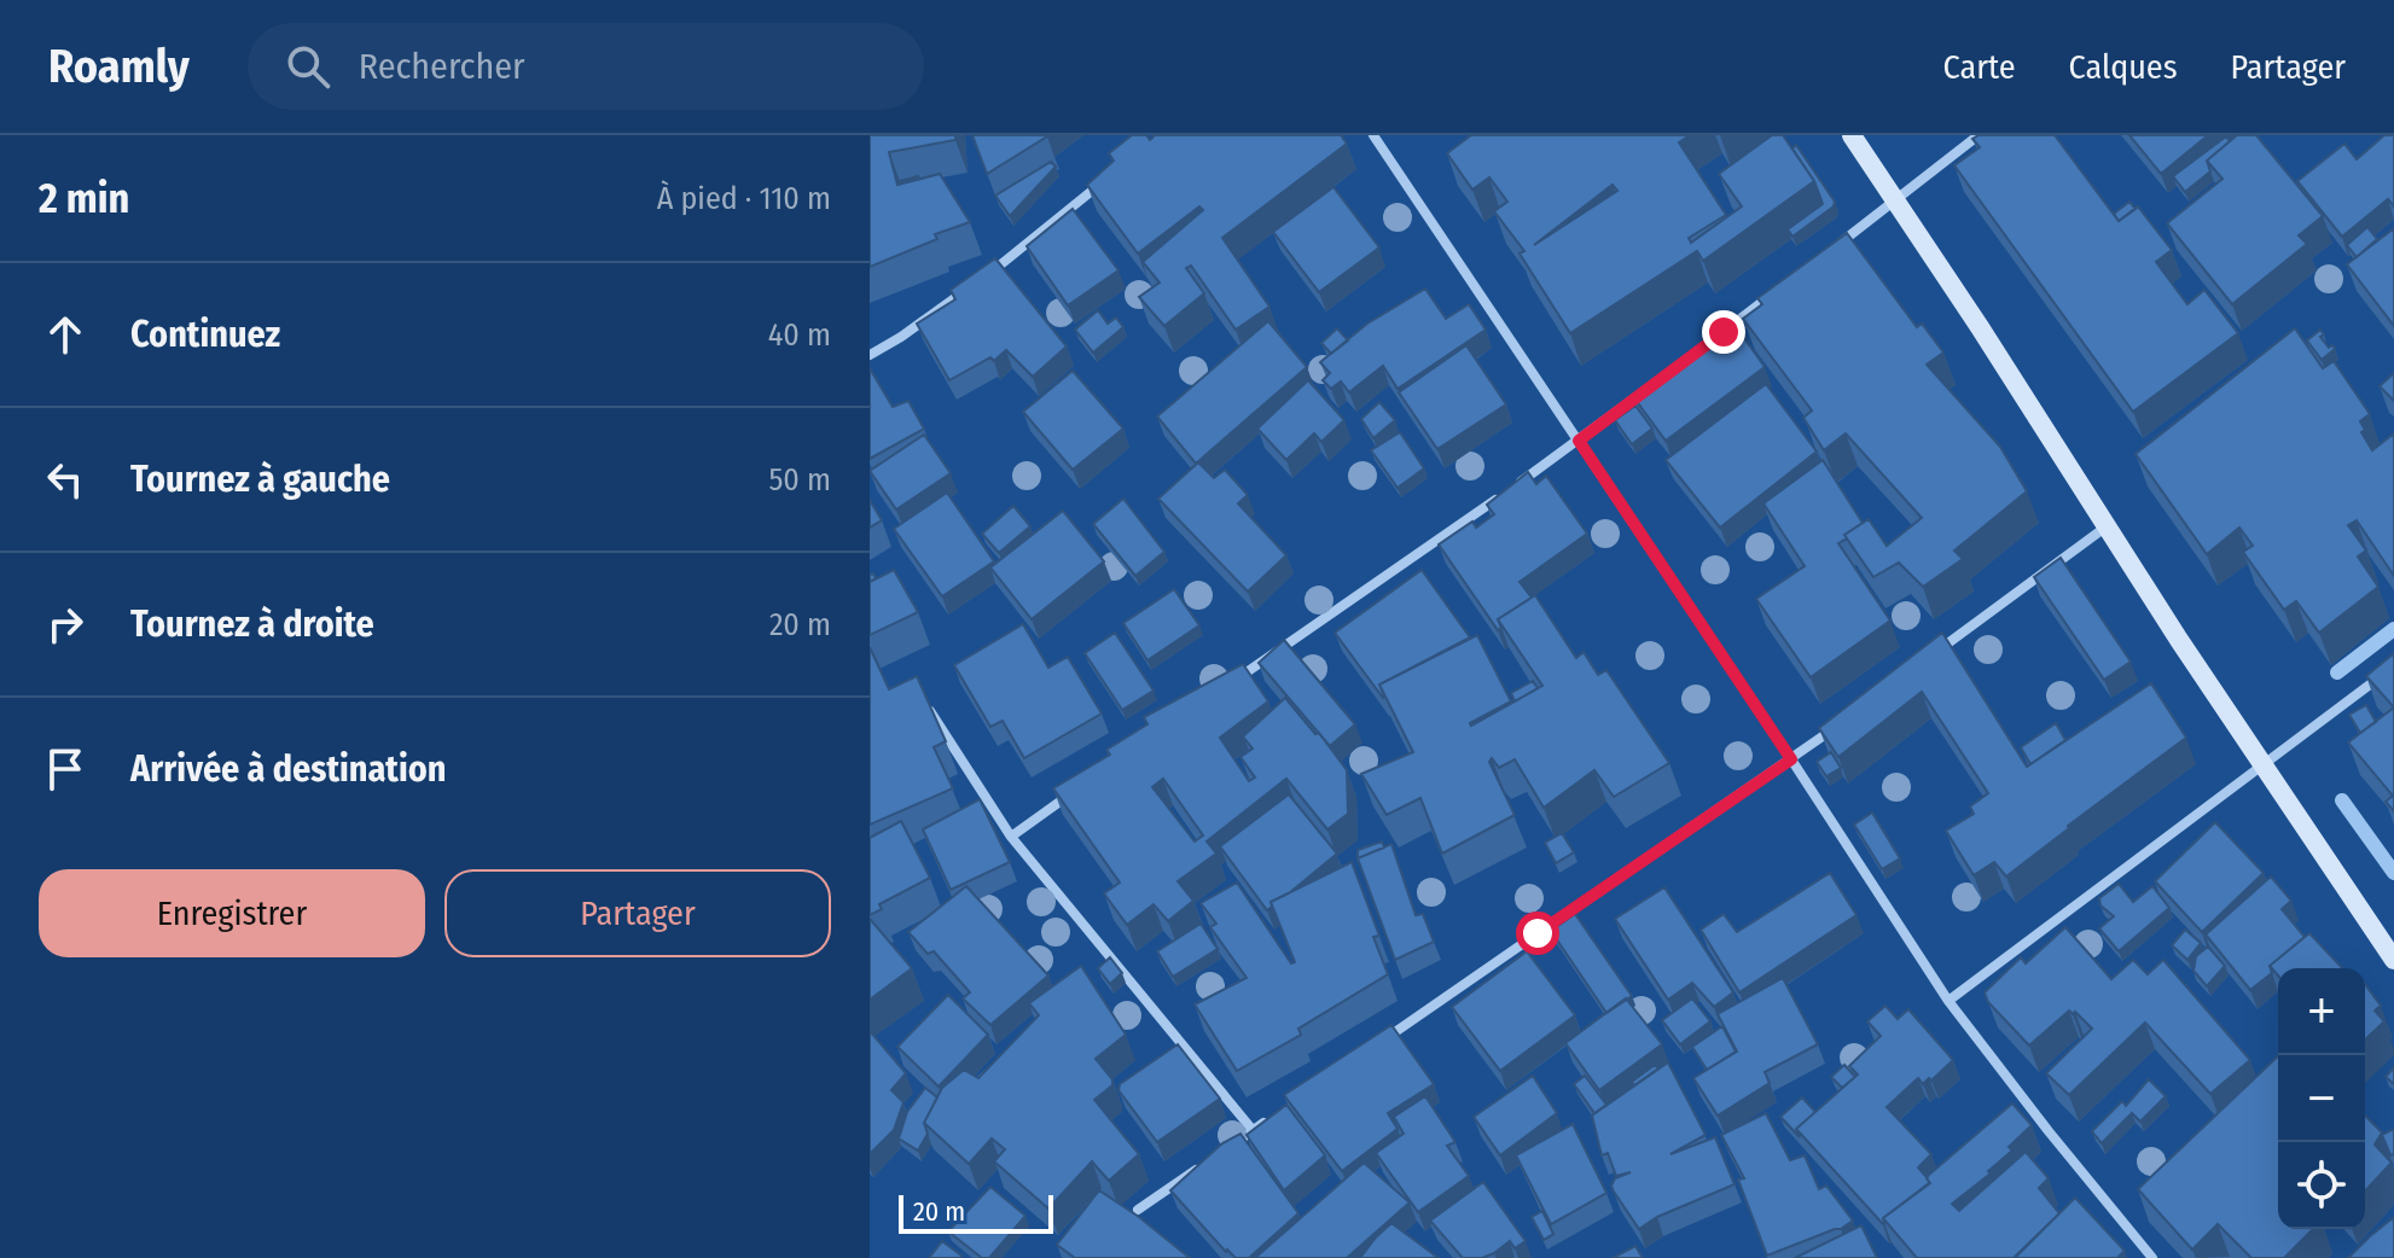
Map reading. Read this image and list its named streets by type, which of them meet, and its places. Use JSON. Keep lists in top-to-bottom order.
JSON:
{
  "scale_bar": "20 m",
  "page": {
    "header": "Roamly",
    "search": "Rechercher",
    "nav": ["Carte", "Calques", "Partager"],
    "heading": ["2 min", "À pied · 110 m"],
    "list": [
      ["Continuez", "40 m"],
      ["Tournez à gauche", "50 m"],
      ["Tournez à droite", "20 m"],
      "Arrivée à destination"
    ],
    "buttons": ["Enregistrer", "Partager"],
    "map_buttons": ["+", "−"],
    "scale": "20 m"
  }
}
